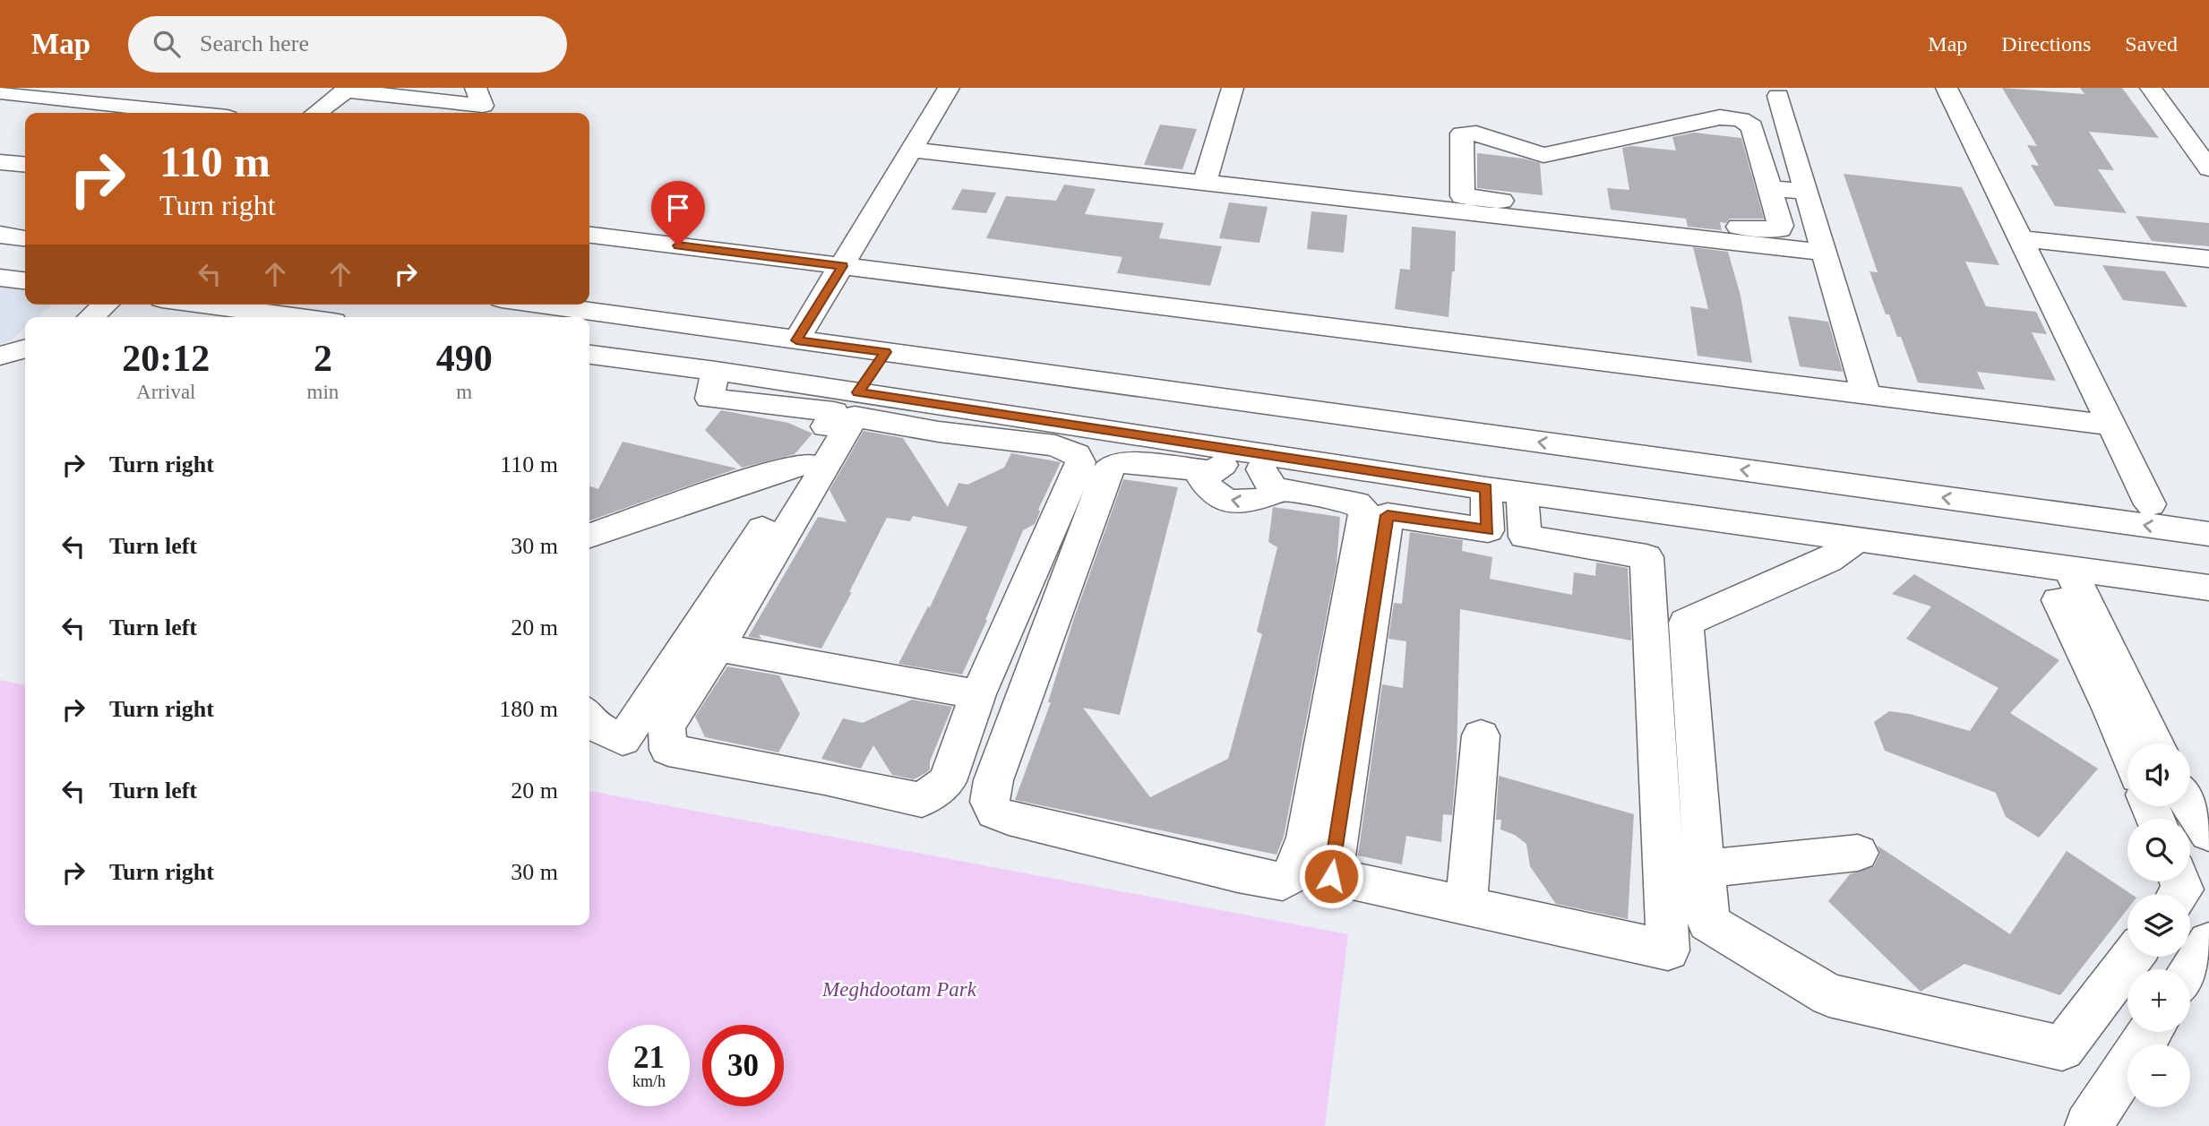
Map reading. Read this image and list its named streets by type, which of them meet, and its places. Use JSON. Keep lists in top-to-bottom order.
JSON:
{
  "parks": ["Meghdootam Park"],
  "page": {
    "header": "Map",
    "search": "Search here",
    "nav": ["Map", "Directions", "Saved"],
    "turn": ["110 m", "Turn right"],
    "eta": [
      "20:12",
      "Arrival",
      "2",
      "min",
      "490",
      "m"
    ],
    "list": [
      {
        "name": "Turn right",
        "value": "110 m"
      },
      {
        "name": "Turn left",
        "value": "30 m"
      },
      {
        "name": "Turn left",
        "value": "20 m"
      },
      {
        "name": "Turn right",
        "value": "180 m"
      },
      {
        "name": "Turn left",
        "value": "20 m"
      },
      {
        "name": "Turn right",
        "value": "30 m"
      }
    ],
    "map_buttons": ["+", "−"],
    "speed": "21 km/h",
    "limit": "30"
  }
}
